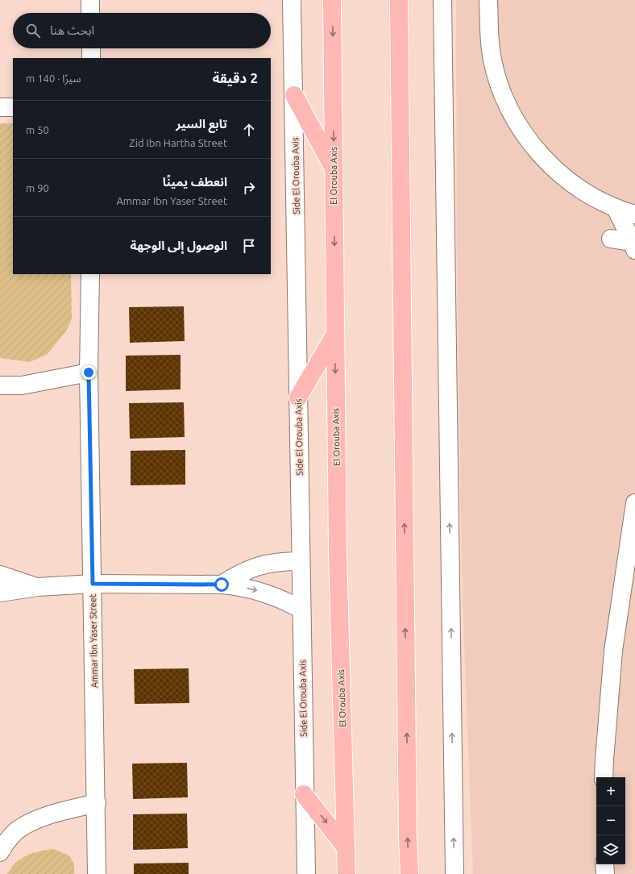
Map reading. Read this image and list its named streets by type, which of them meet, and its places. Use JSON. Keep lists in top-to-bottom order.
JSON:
{
  "streets": {
    "main road": ["El Orouba Axis"],
    "street": ["Side El Orouba Axis", "Ammar Ibn Yaser Street"]
  },
  "page": {
    "search": "ابحث هنا",
    "heading": ["2 دقيقة", "سيرًا · 140 m"],
    "list": [
      ["تابع السير", "Zid Ibn Hartha Street", "50 m"],
      ["انعطف يمينًا", "Ammar Ibn Yaser Street", "90 m"],
      "الوصول إلى الوجهة"
    ],
    "map_buttons": ["+", "−"]
  }
}
